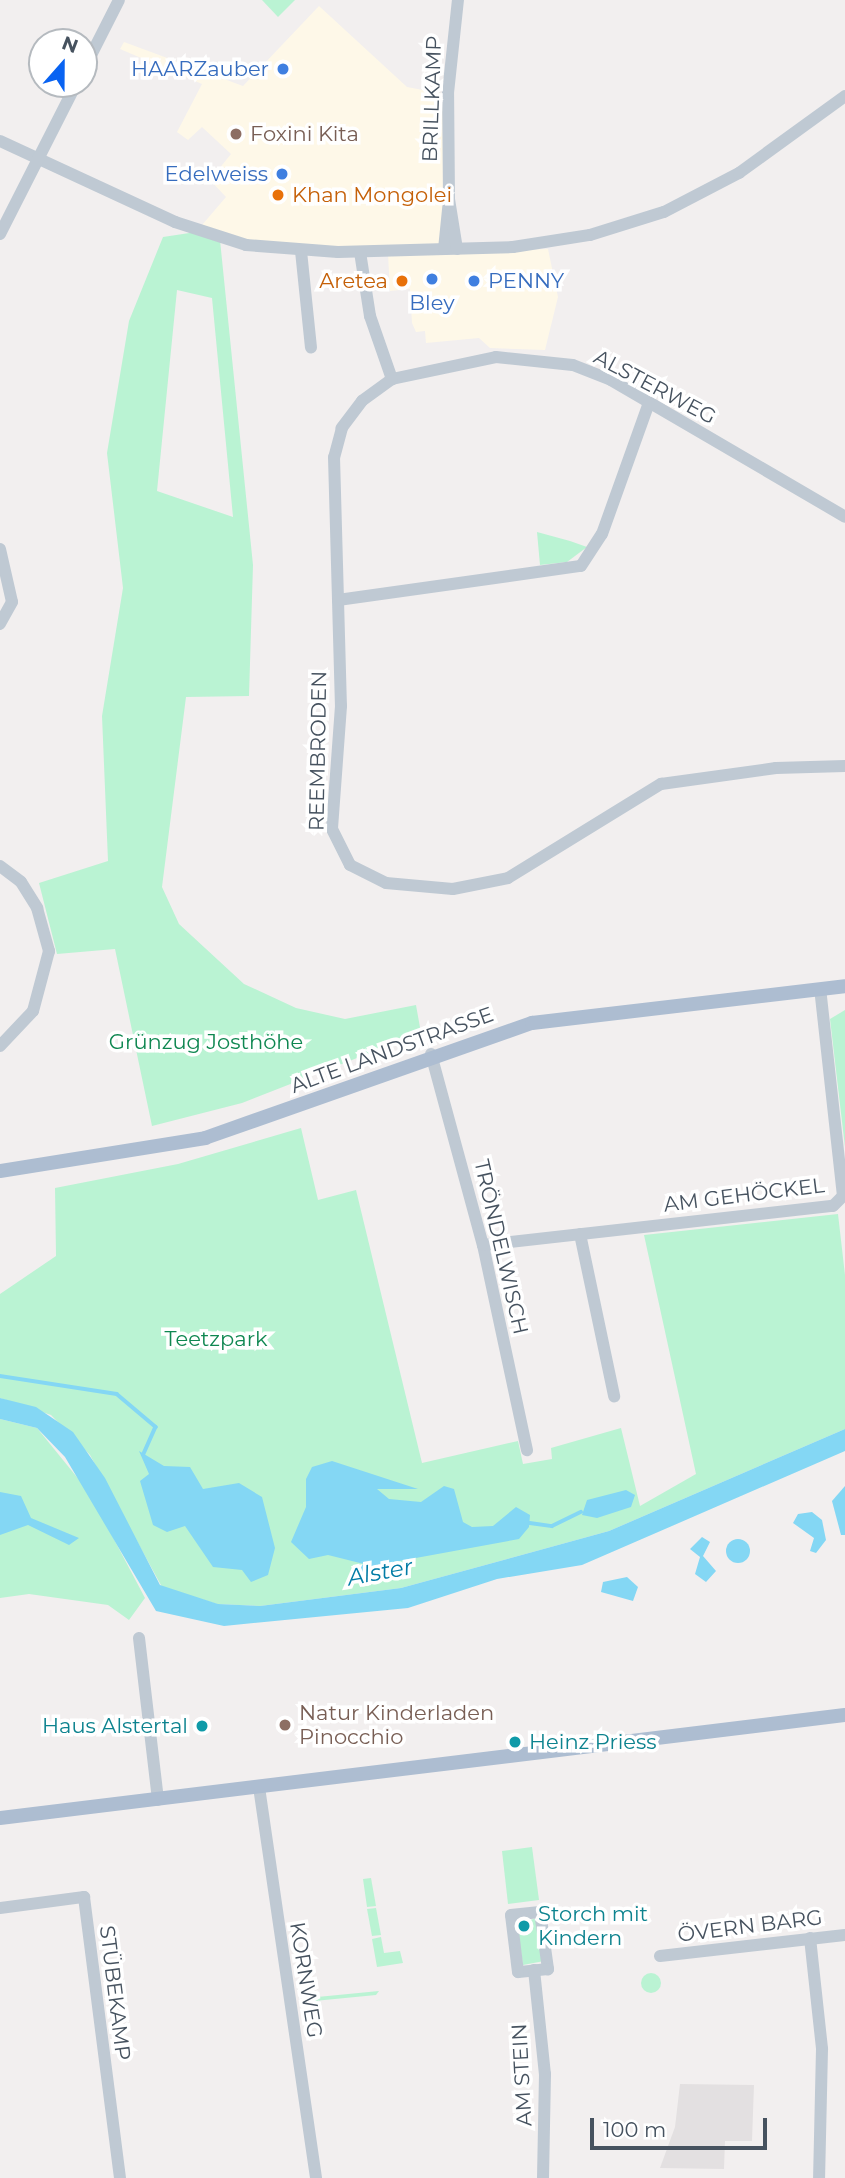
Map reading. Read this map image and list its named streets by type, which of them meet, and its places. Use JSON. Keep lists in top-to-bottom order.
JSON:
{
  "streets": {
    "main road": ["ALTE LANDSTRASSE"],
    "street": [
      "BRILLKAMP",
      "ALSTERWEG",
      "REEMBRODEN",
      "AM GEHÖCKEL",
      "TRÖNDELWISCH",
      "ÖVERN BARG",
      "KORNWEG",
      "STÜBEKAMP",
      "AM STEIN"
    ]
  },
  "crossings": [
    ["ALSTERWEG", "REEMBRODEN"],
    ["ALTE LANDSTRASSE", "AM GEHÖCKEL"],
    ["ALTE LANDSTRASSE", "TRÖNDELWISCH"],
    ["AM GEHÖCKEL", "TRÖNDELWISCH"]
  ],
  "water": ["Alster"],
  "parks": ["Grünzug Josthöhe", "Teetzpark"],
  "places": [
    "HAARZauber",
    "Foxini Kita",
    "Edelweiss",
    "Khan Mongolei",
    "Bley",
    "Aretea",
    "PENNY",
    "Natur Kinderladen Pinocchio",
    "Haus Alstertal",
    "Heinz Priess",
    "Storch mit Kindern"
  ],
  "scale_bar": "100 m",
  "north": "top"
}
